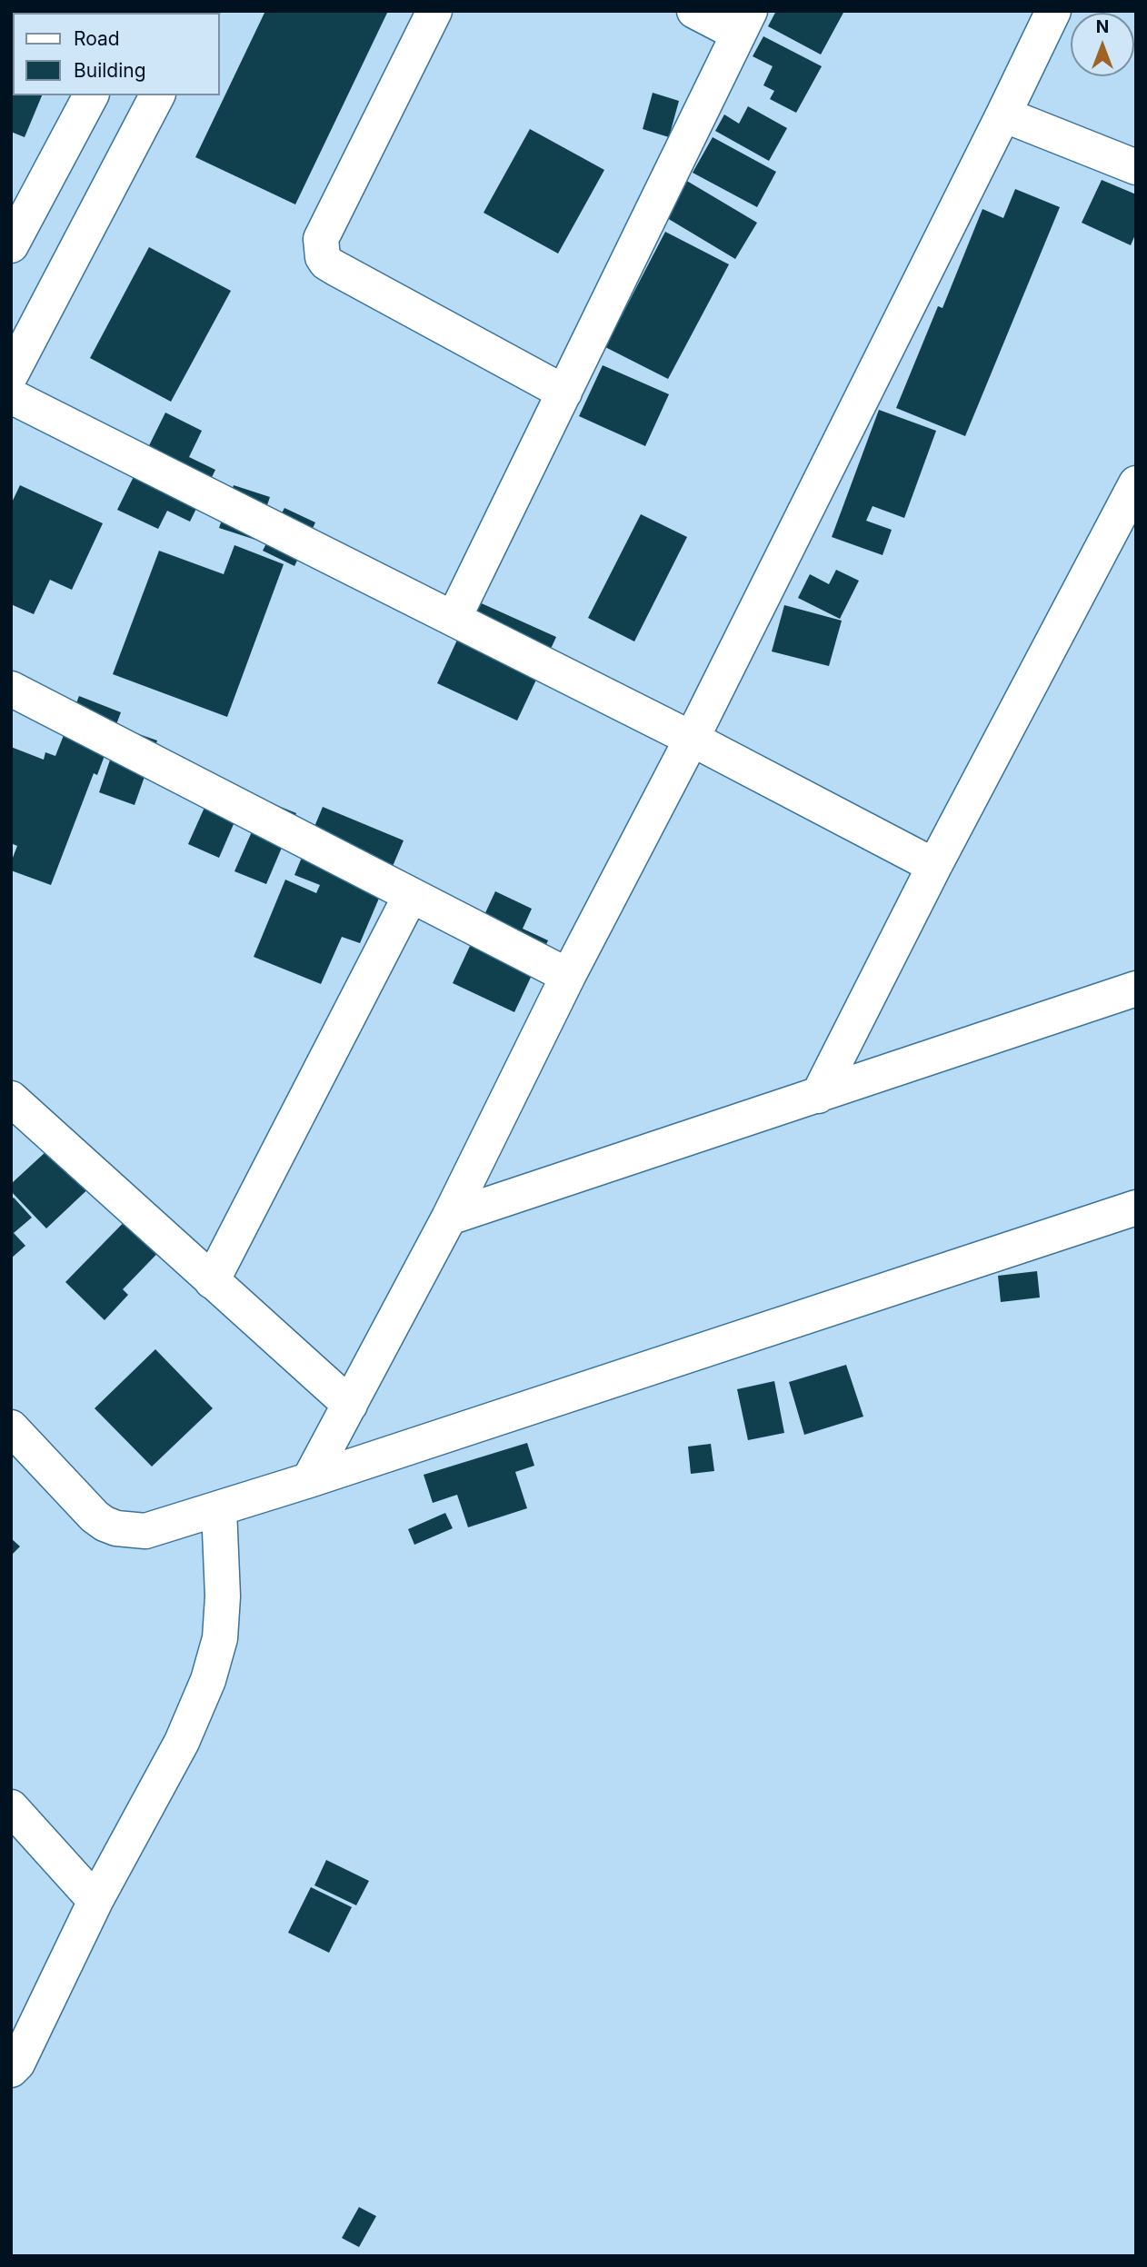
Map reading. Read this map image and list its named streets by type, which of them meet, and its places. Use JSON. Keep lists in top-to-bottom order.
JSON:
{
  "legend": ["Road", "Building"],
  "north": "top"
}
